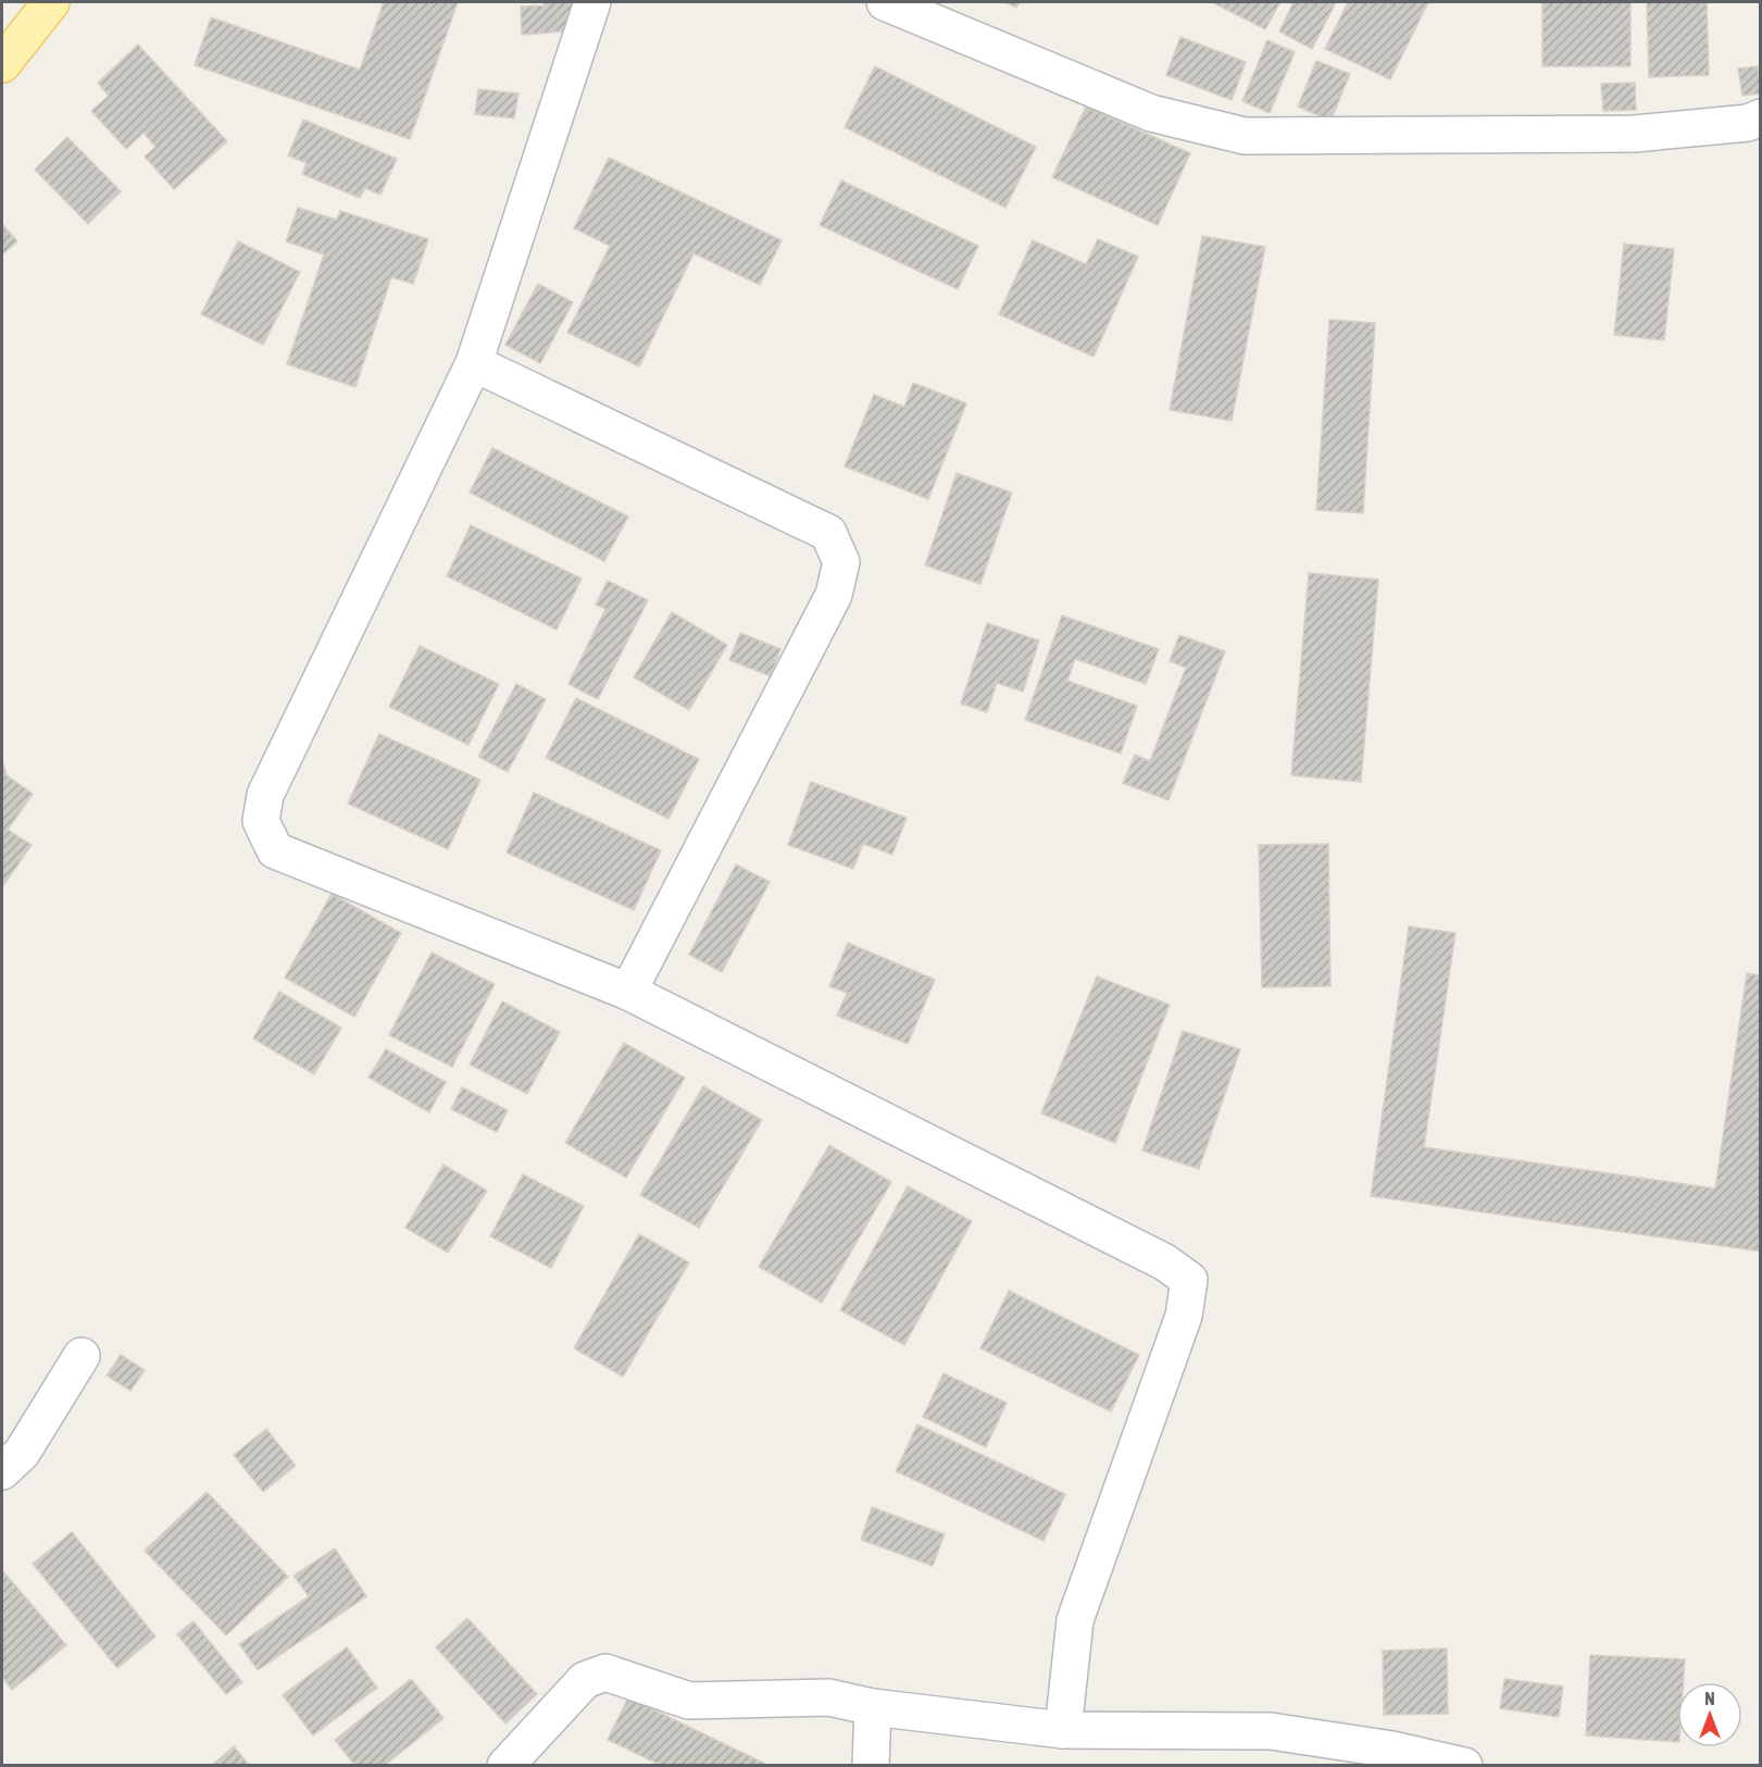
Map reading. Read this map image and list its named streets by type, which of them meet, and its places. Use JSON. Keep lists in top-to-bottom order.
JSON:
{
  "north": "top"
}
